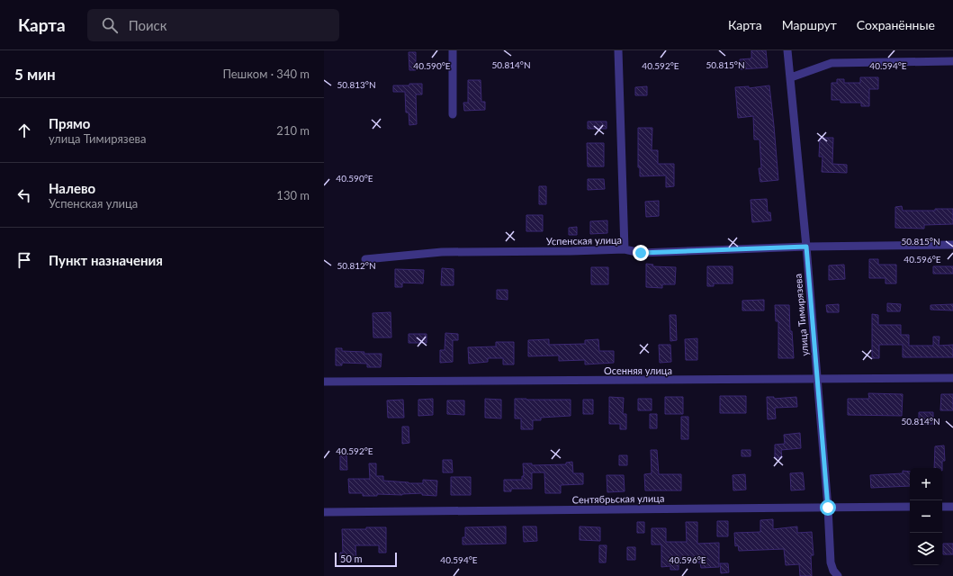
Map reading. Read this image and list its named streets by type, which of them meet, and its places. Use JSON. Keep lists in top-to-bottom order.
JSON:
{
  "streets": {
    "street": [
      "Успенская улица",
      "улица Тимирязева",
      "Осенняя улица",
      "Сентябрьская улица"
    ]
  },
  "crossings": [
    ["Успенская улица", "улица Тимирязева"],
    ["улица Тимирязева", "Осенняя улица"],
    ["улица Тимирязева", "Сентябрьская улица"]
  ],
  "scale_bar": "50 m",
  "page": {
    "header": "Карта",
    "search": "Поиск",
    "nav": ["Карта", "Маршрут", "Сохранённые"],
    "heading": ["5 мин", "Пешком · 340 m"],
    "list": [
      ["Прямо", "улица Тимирязева", "210 m"],
      ["Налево", "Успенская улица", "130 m"],
      "Пункт назначения"
    ],
    "map_buttons": ["+", "−"],
    "scale": "50 m"
  },
  "coordinates": [
    "50.814°N",
    "50.815°N",
    "40.590°E",
    "40.592°E",
    "40.594°E",
    "50.813°N",
    "40.596°E",
    "50.812°N"
  ]
}
